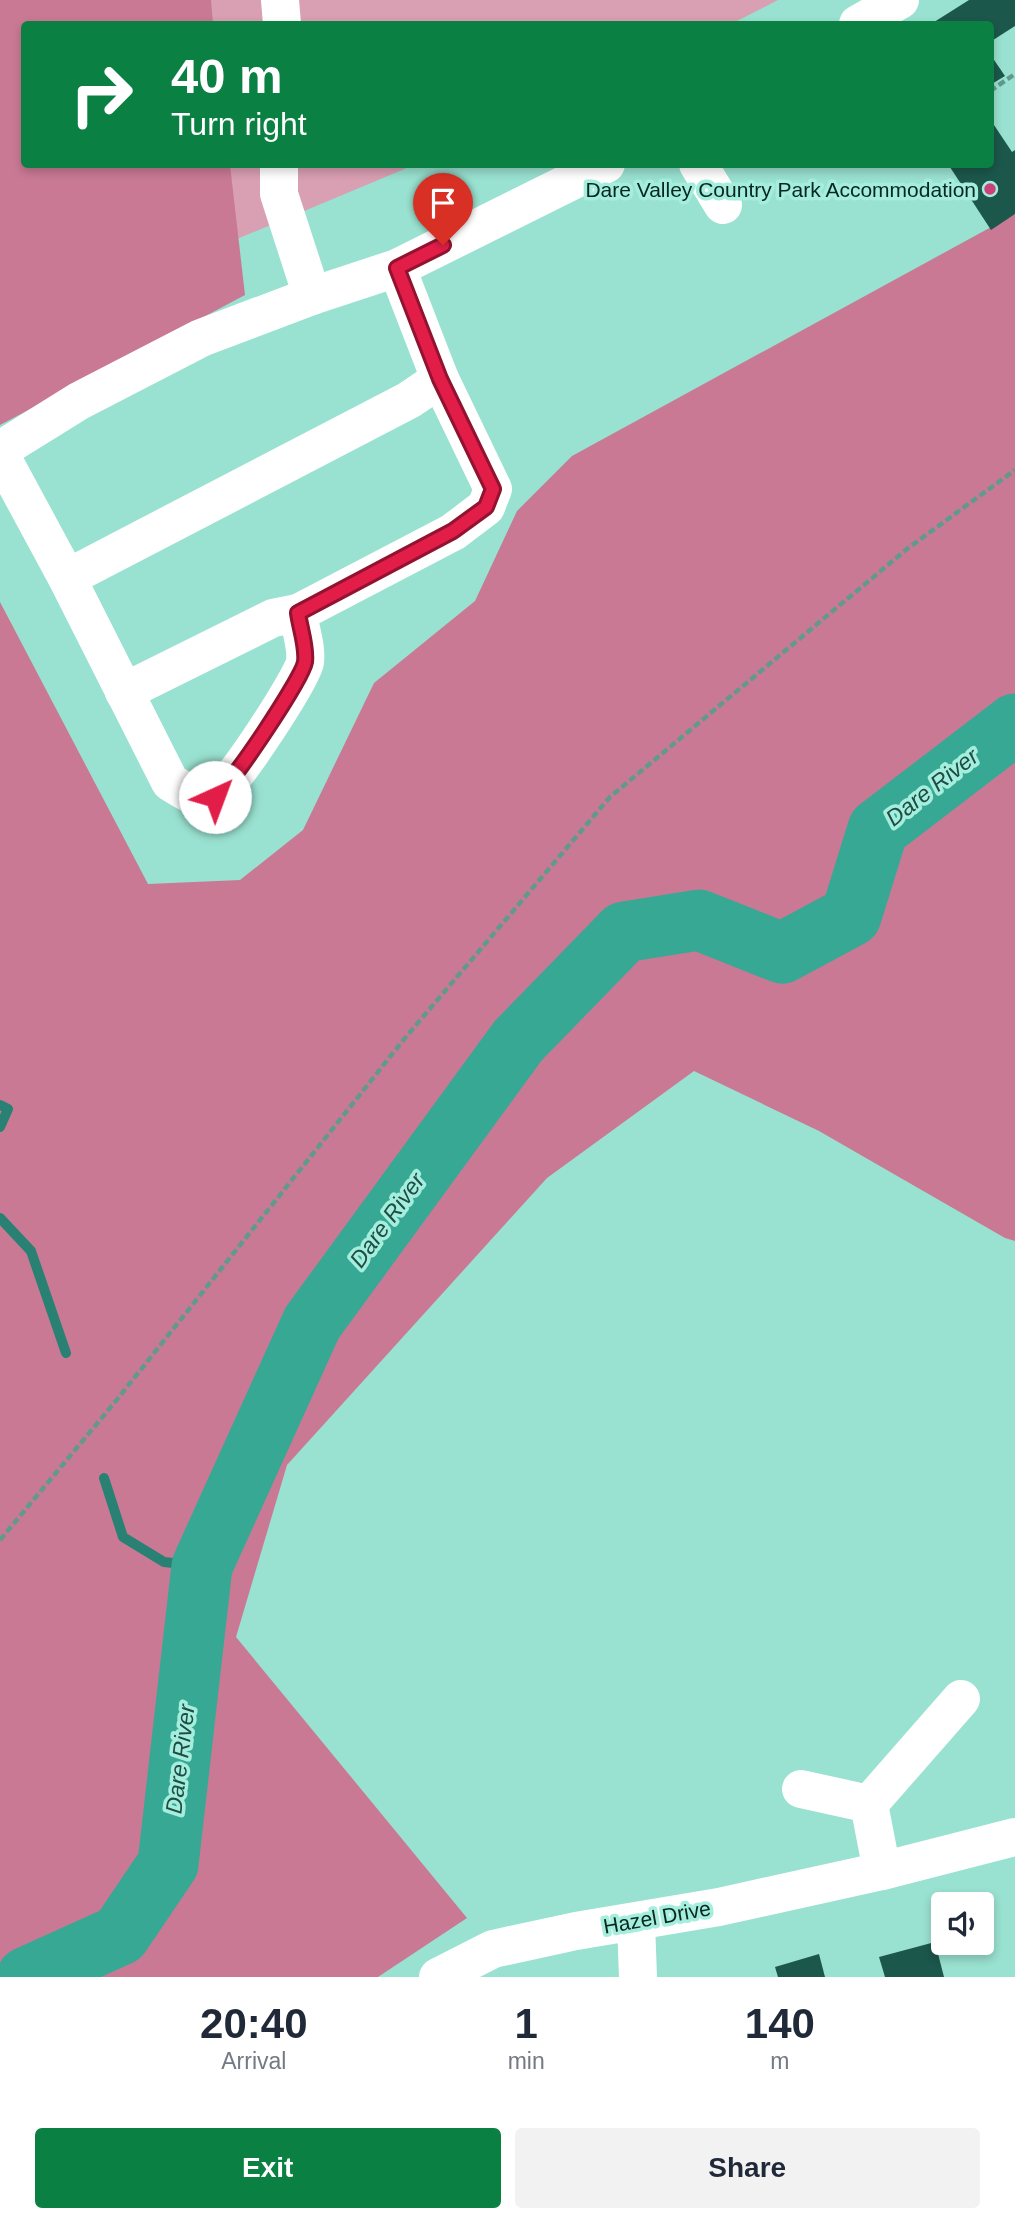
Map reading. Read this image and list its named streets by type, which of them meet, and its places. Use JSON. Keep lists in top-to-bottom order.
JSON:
{
  "streets": {
    "street": ["Hazel Drive"]
  },
  "water": ["Dare River"],
  "places": ["Dare Valley Country Park Accommodation"],
  "page": {
    "turn": ["40 m", "Turn right"],
    "eta": [
      "20:40",
      "Arrival",
      "1",
      "min",
      "140",
      "m"
    ],
    "buttons": ["Exit", "Share"]
  }
}
